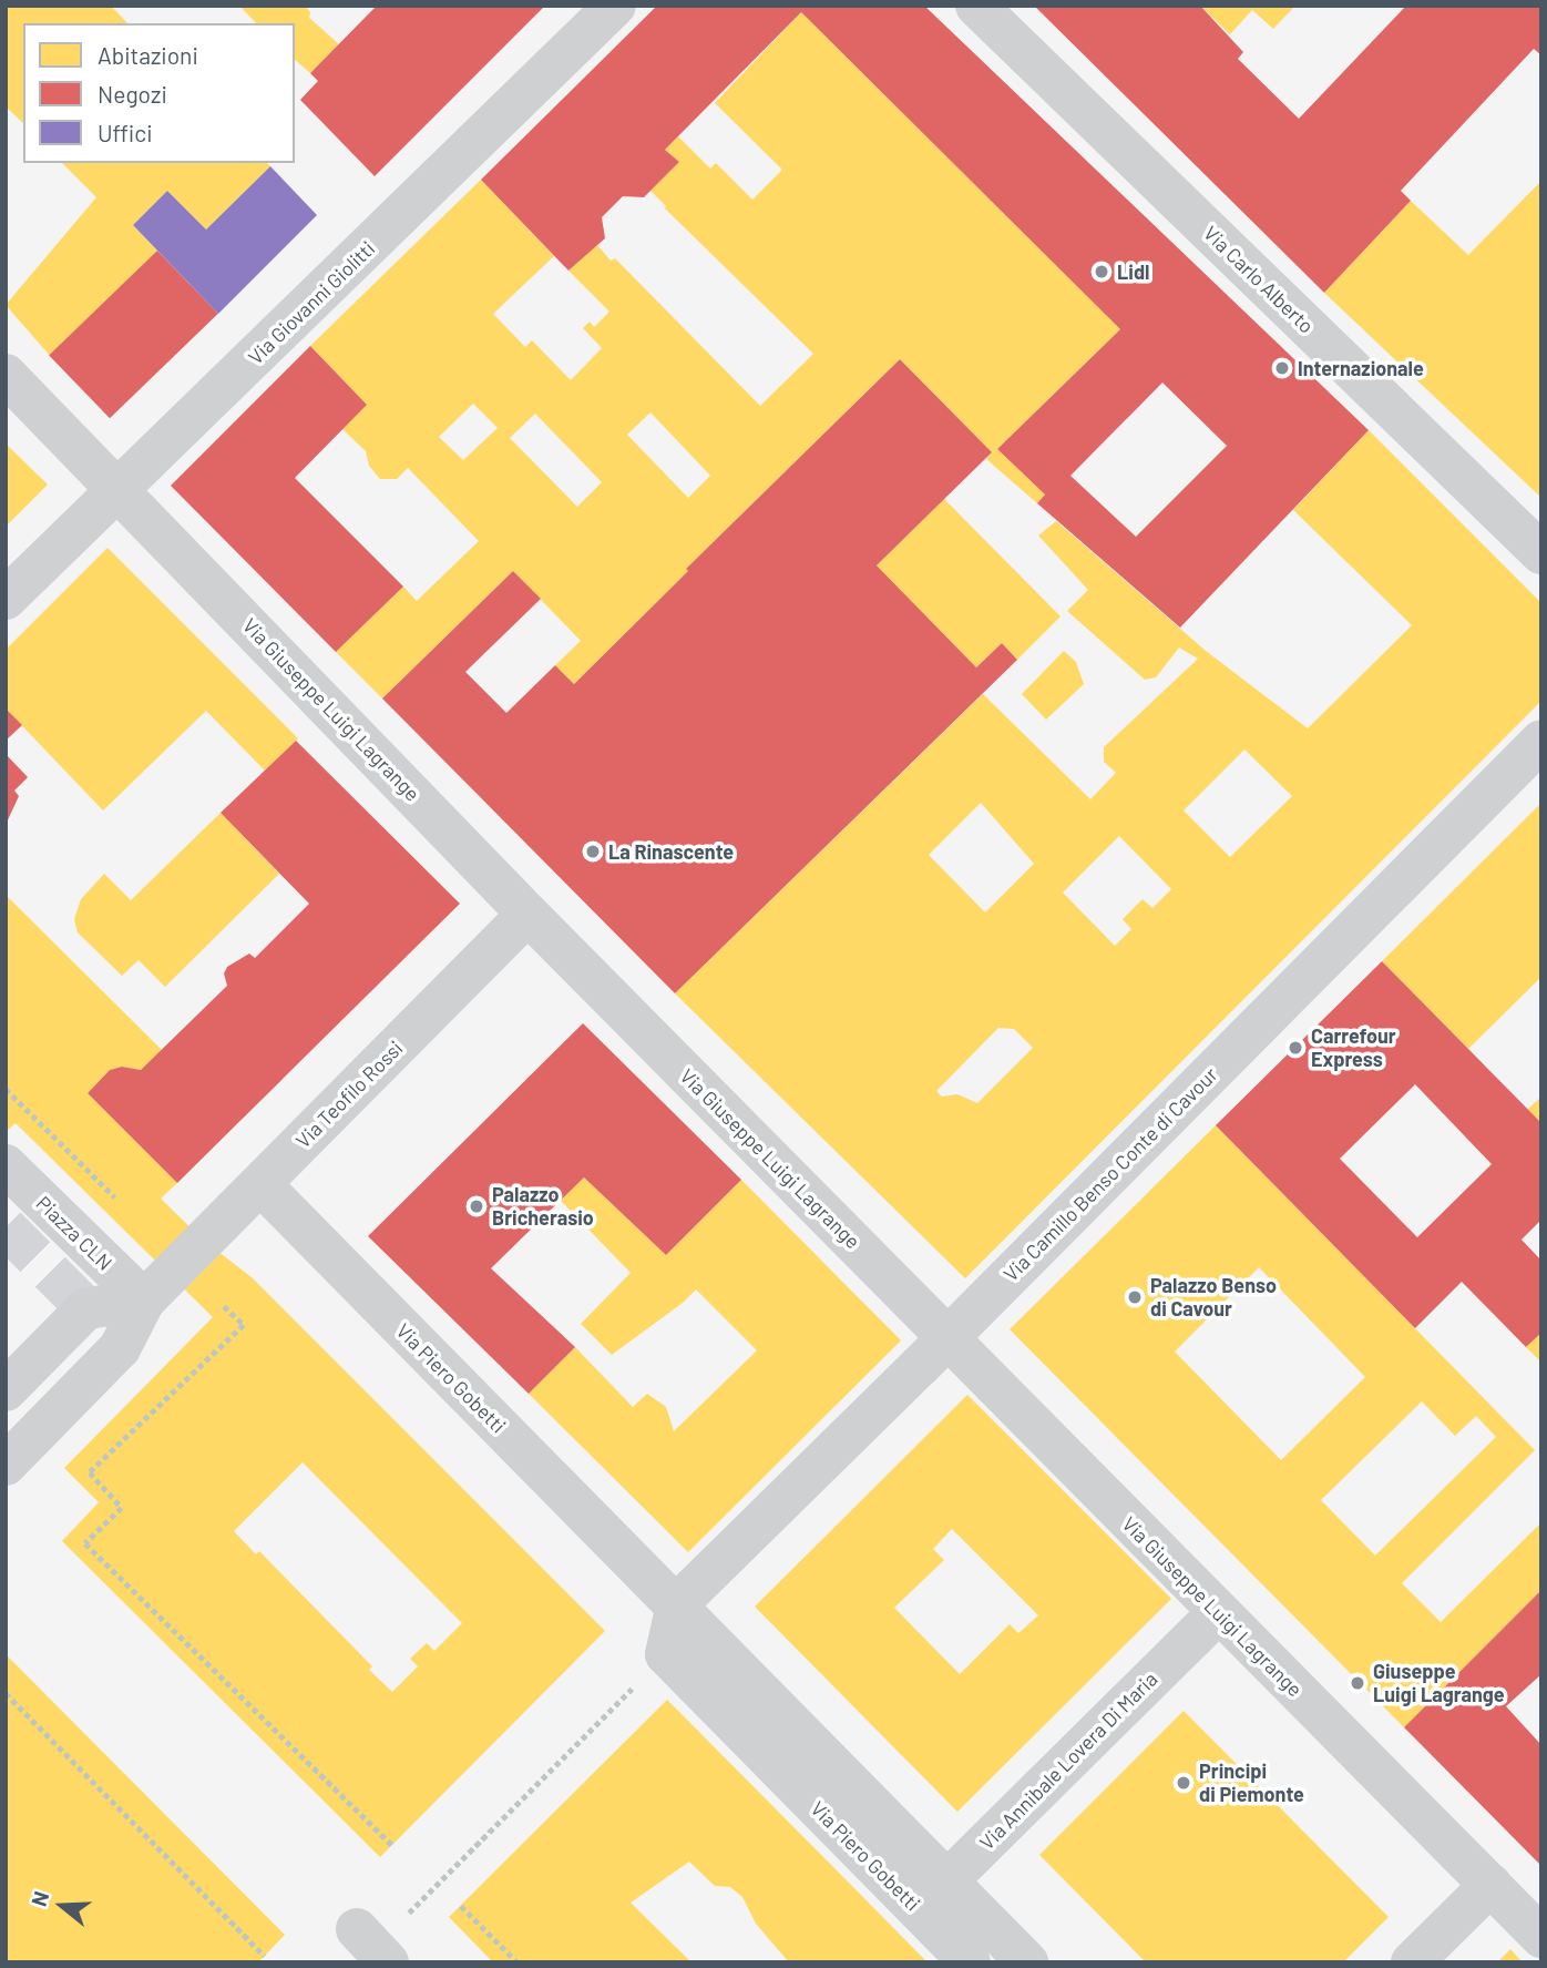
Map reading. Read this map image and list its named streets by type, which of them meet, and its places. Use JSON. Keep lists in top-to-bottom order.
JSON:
{
  "streets": {
    "street": [
      "Via Carlo Alberto",
      "Via Giovanni Giolitti",
      "Via Giuseppe Luigi Lagrange",
      "Via Teofilo Rossi",
      "Via Camillo Benso Conte di Cavour",
      "Piazza CLN",
      "Via Piero Gobetti",
      "Via Annibale Lovera Di Maria"
    ]
  },
  "crossings": [
    ["Via Giovanni Giolitti", "Via Giuseppe Luigi Lagrange"],
    ["Via Giuseppe Luigi Lagrange", "Via Teofilo Rossi"],
    ["Via Giuseppe Luigi Lagrange", "Via Camillo Benso Conte di Cavour"],
    ["Via Giuseppe Luigi Lagrange", "Via Annibale Lovera Di Maria"],
    ["Via Teofilo Rossi", "Piazza CLN"],
    ["Via Teofilo Rossi", "Via Piero Gobetti"],
    ["Via Camillo Benso Conte di Cavour", "Via Piero Gobetti"],
    ["Via Piero Gobetti", "Via Annibale Lovera Di Maria"]
  ],
  "places": [
    "Lidl",
    "Internazionale",
    "La Rinascente",
    "Carrefour Express",
    "Palazzo Bricherasio",
    "Palazzo Benso di Cavour",
    "Giuseppe Luigi Lagrange",
    "Principi di Piemonte"
  ],
  "legend": ["Abitazioni", "Negozi", "Uffici"],
  "north": "left"
}
